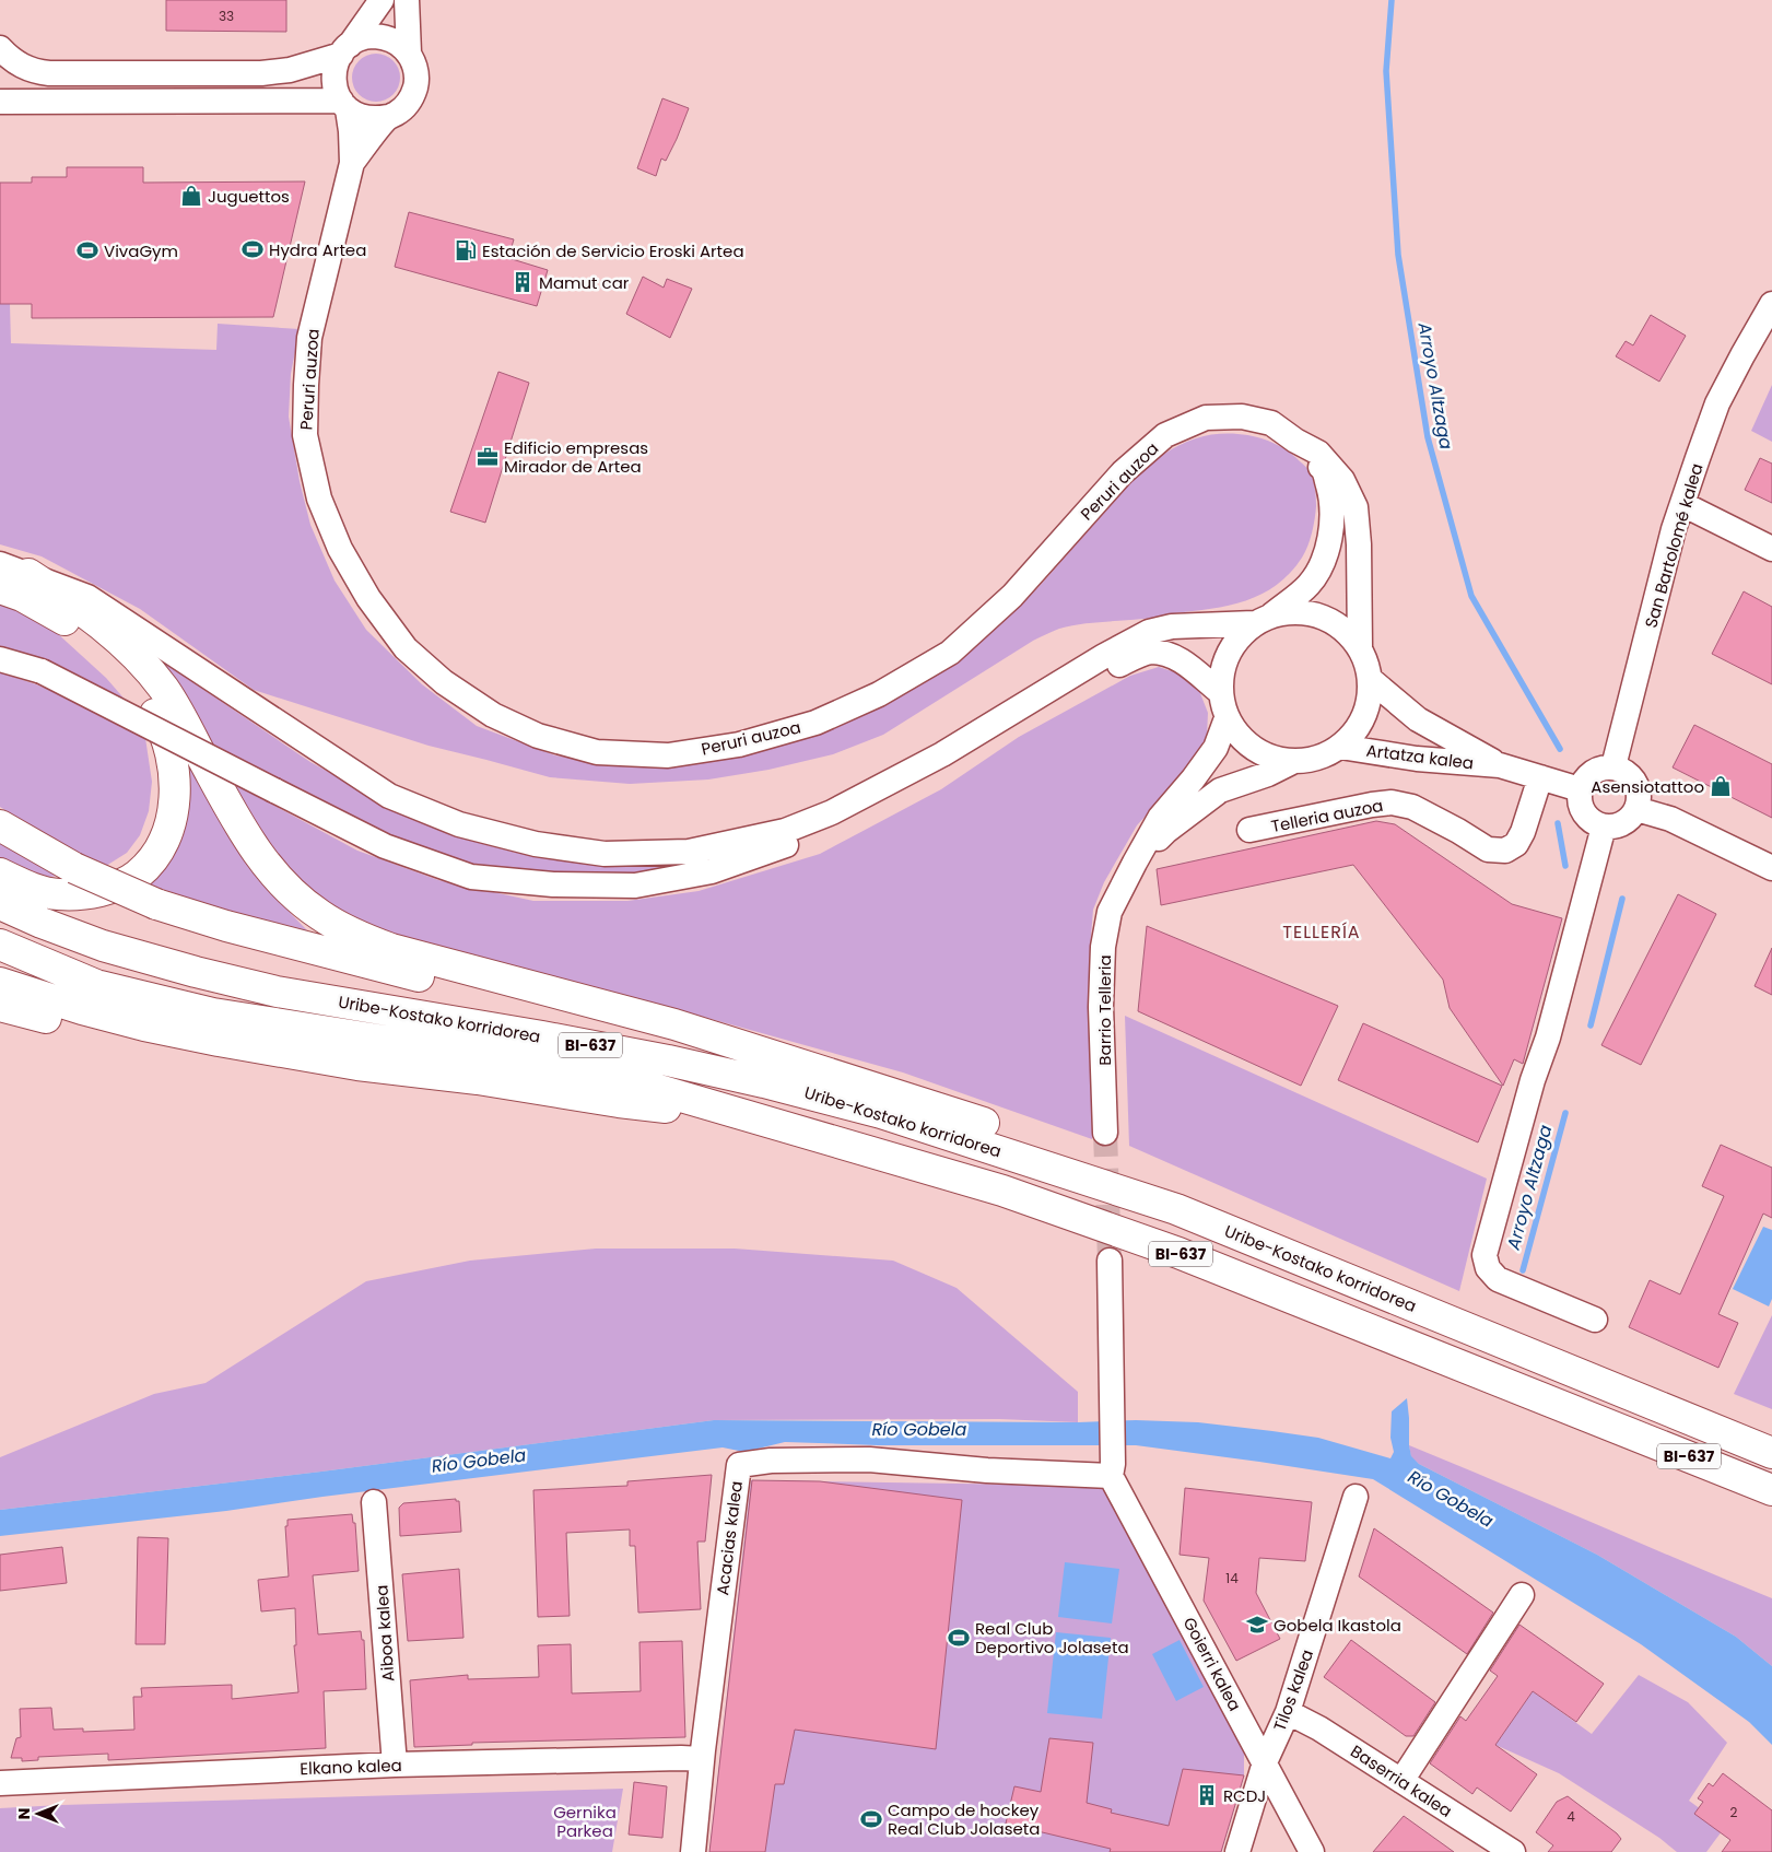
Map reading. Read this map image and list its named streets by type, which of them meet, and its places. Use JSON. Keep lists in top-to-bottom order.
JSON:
{
  "streets": {
    "highway": ["Uribe-Kostako korridorea", "BI-637"],
    "street": [
      "Peruri auzoa",
      "San Bartolomé kalea",
      "Artatza kalea",
      "Telleria auzoa",
      "Barrio Telleria",
      "Acacias kalea",
      "Aiboa kalea",
      "Goierri kalea",
      "Tilos kalea",
      "Elkano kalea",
      "Baserria kalea"
    ]
  },
  "crossings": [
    ["San Bartolomé kalea", "Artatza kalea"],
    ["Artatza kalea", "Telleria auzoa"],
    ["Artatza kalea", "Barrio Telleria"],
    ["Uribe-Kostako korridorea", "BI-637"],
    ["Acacias kalea", "Goierri kalea"],
    ["Acacias kalea", "Elkano kalea"],
    ["Aiboa kalea", "Elkano kalea"],
    ["Goierri kalea", "Tilos kalea"],
    ["Tilos kalea", "Baserria kalea"]
  ],
  "districts": ["TELLERÍA"],
  "water": ["Arroyo Altzaga", "Río Gobela"],
  "parks": ["Gernika Parkea"],
  "places": {
    "shop": ["Juguettos", "Asensiotattoo"],
    "sports": [
      "Hydra Artea",
      "VivaGym",
      "Real Club Deportivo Jolaseta",
      "Campo de hockey Real Club Jolaseta"
    ],
    "fuel station": ["Estación de Servicio Eroski Artea"],
    "building": ["Mamut car", "RCDJ"],
    "office": ["Edificio empresas Mirador de Artea"],
    "school or university": ["Gobela Ikastola"]
  },
  "house_numbers": [
    "33",
    "14",
    "2",
    "4"
  ],
  "north": "left"
}
